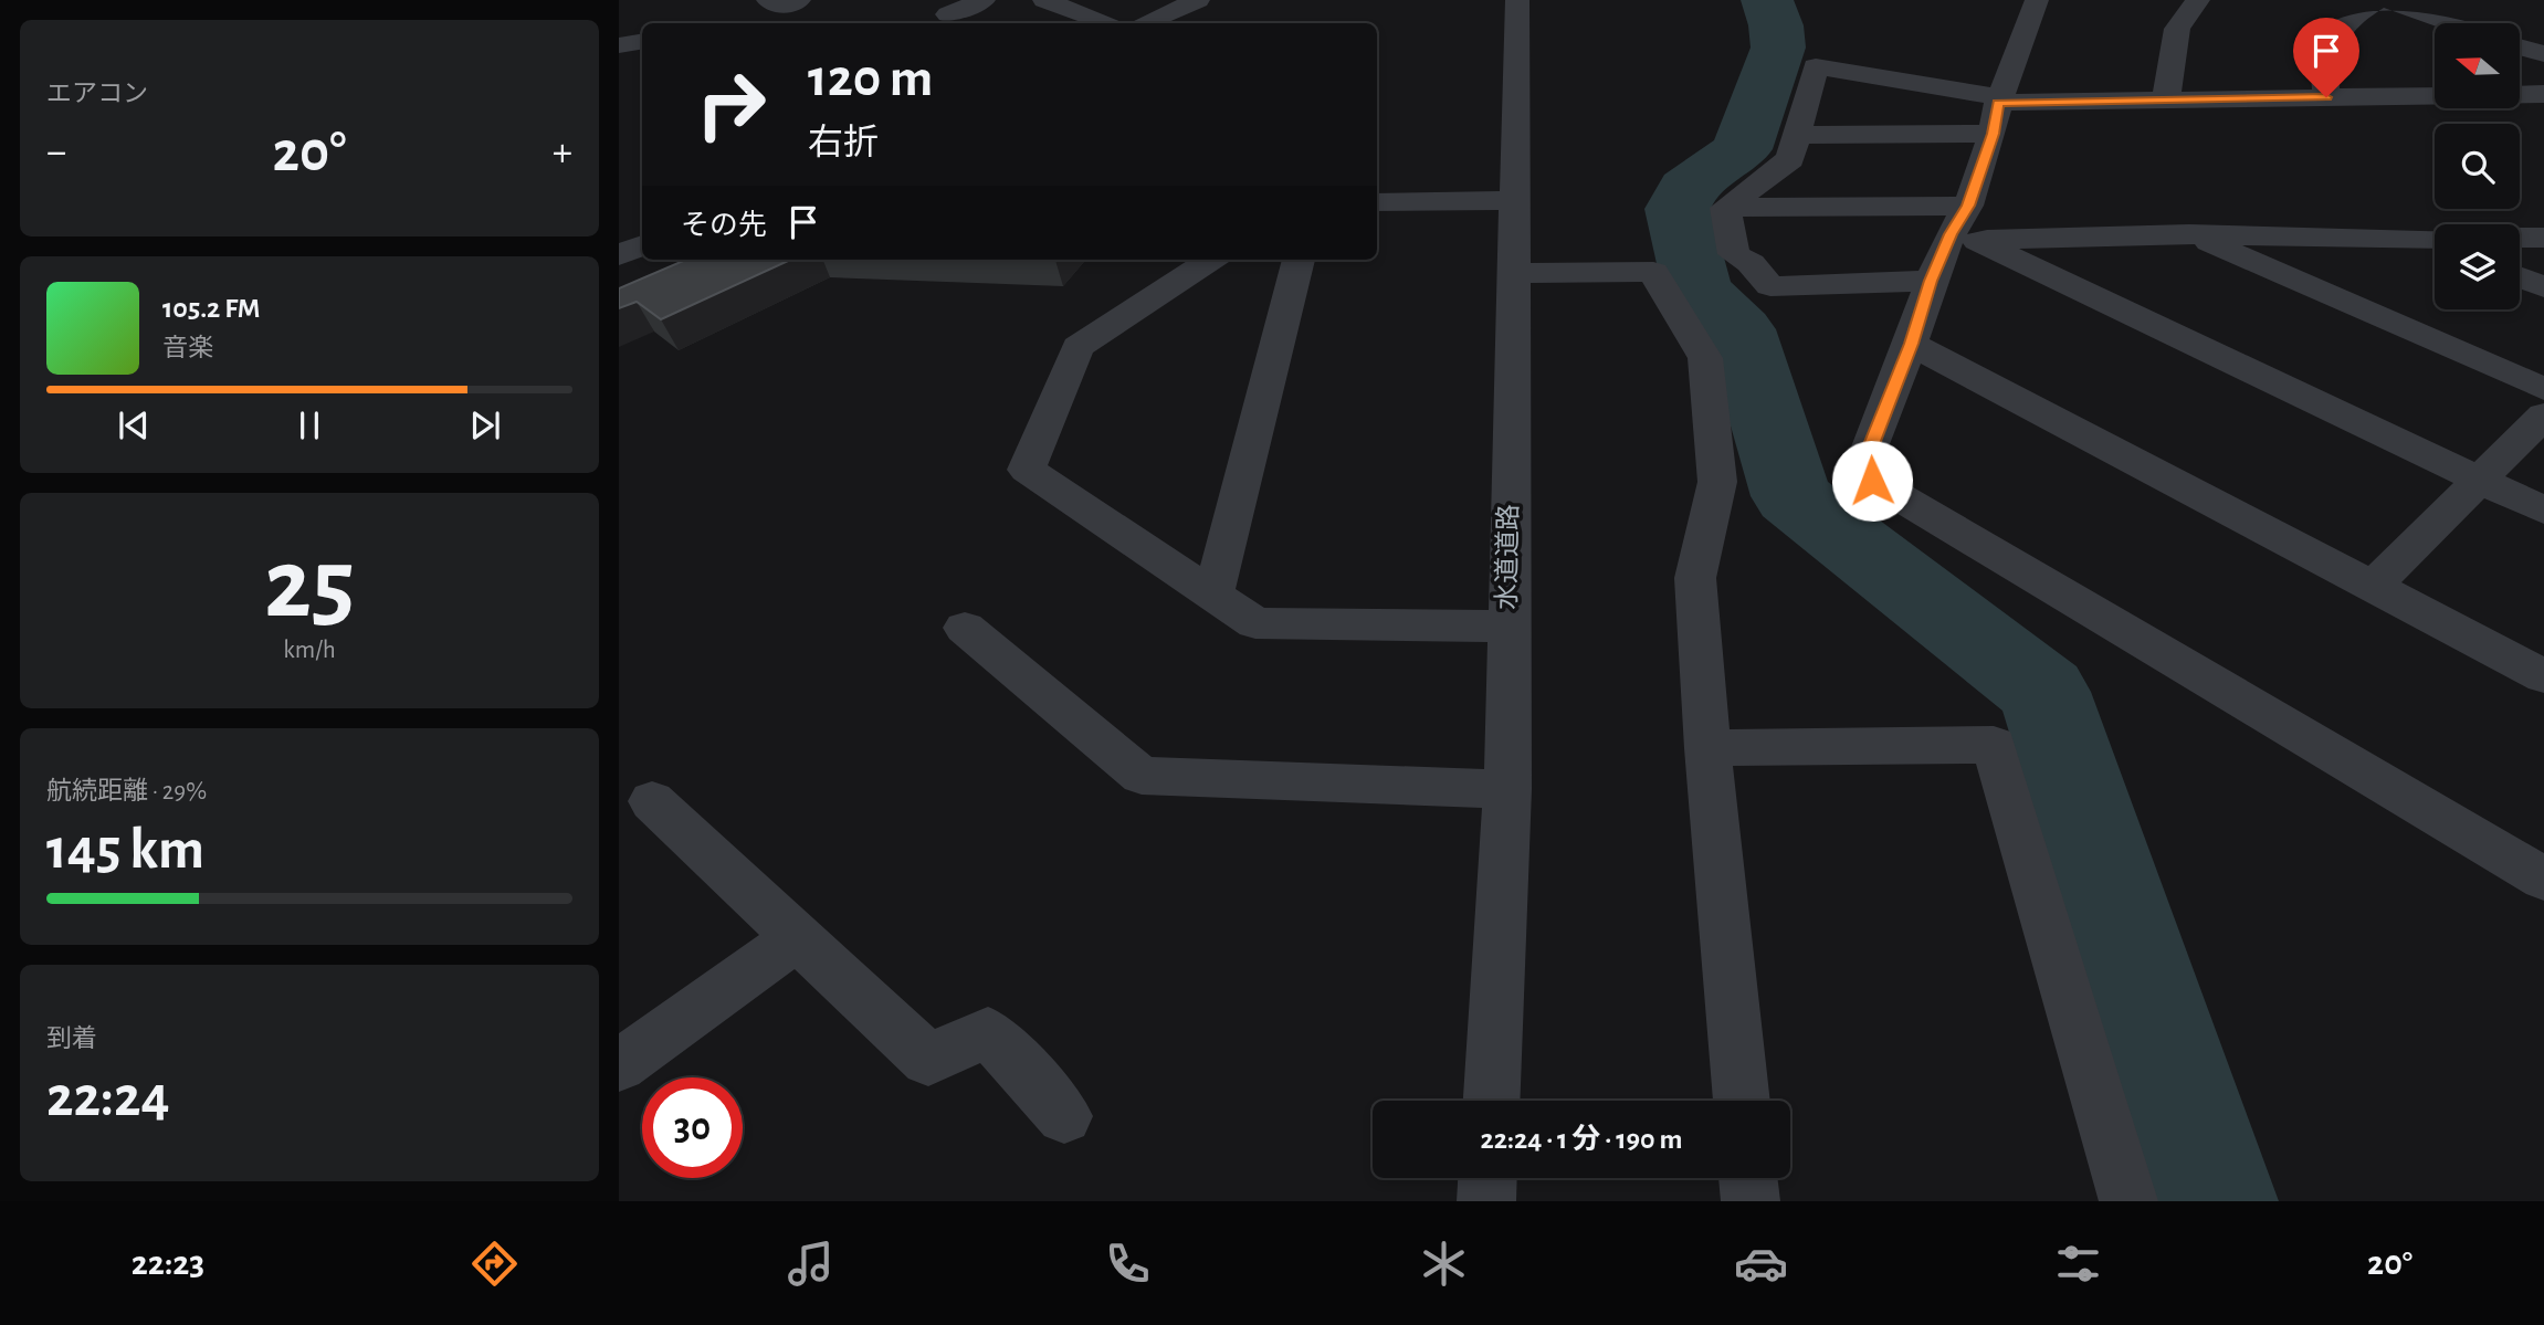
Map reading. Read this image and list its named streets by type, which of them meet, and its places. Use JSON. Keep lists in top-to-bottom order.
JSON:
{
  "streets": {
    "street": ["水道道路"]
  },
  "north": "left",
  "page": {
    "tile": [
      "エアコン",
      ["25", "km/h"],
      ["航続距離 · 29%", "145 km"],
      ["到着", "22:24"]
    ],
    "turn": ["120 m", "右折"],
    "heat": ["−", "20°", "+"],
    "then": "その先",
    "song": ["105.2 FM", "音楽"],
    "limit": "30",
    "trip": "22:24 · 1 分 · 190 m",
    "tabs": ["22:23", "20°"]
  }
}
